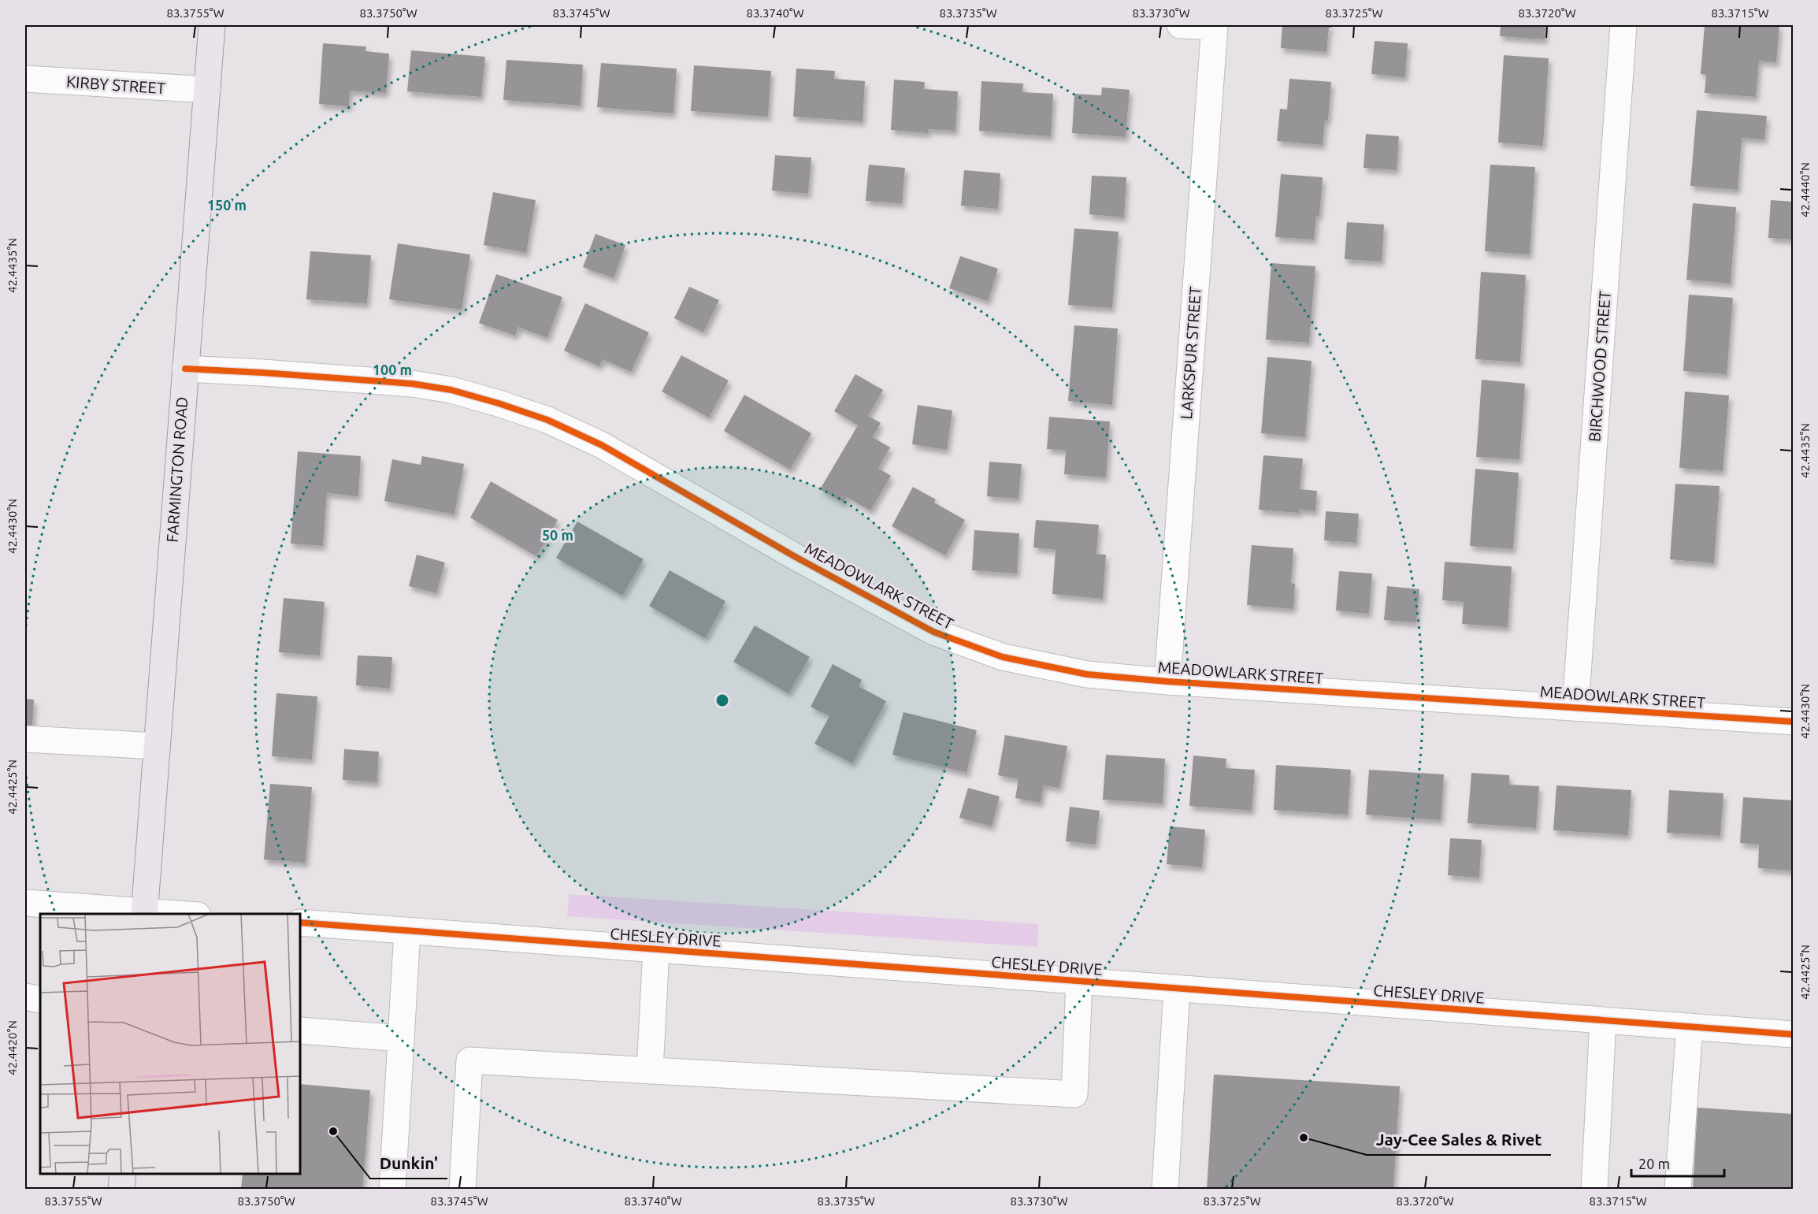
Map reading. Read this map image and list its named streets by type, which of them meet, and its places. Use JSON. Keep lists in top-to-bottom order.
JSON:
{
  "streets": {
    "main road": ["FARMINGTON ROAD"],
    "street": [
      "KIRBY STREET",
      "LARKSPUR STREET",
      "BIRCHWOOD STREET",
      "MEADOWLARK STREET",
      "CHESLEY DRIVE"
    ]
  },
  "crossings": [
    ["KIRBY STREET", "FARMINGTON ROAD"],
    ["LARKSPUR STREET", "MEADOWLARK STREET"],
    ["BIRCHWOOD STREET", "MEADOWLARK STREET"],
    ["FARMINGTON ROAD", "MEADOWLARK STREET"]
  ],
  "places": ["Dunkin'", "Jay-Cee Sales & Rivet"],
  "scale_bar": "20 m",
  "coordinates": [
    "83.3755°W",
    "83.3750°W",
    "83.3745°W",
    "83.3740°W",
    "83.3735°W",
    "83.3730°W",
    "83.3725°W",
    "83.3720°W",
    "83.3715°W",
    "42.4440°N",
    "42.4435°N",
    "42.4430°N",
    "42.4425°N",
    "42.4420°N"
  ],
  "rings": ["150 m", "100 m", "50 m"]
}
